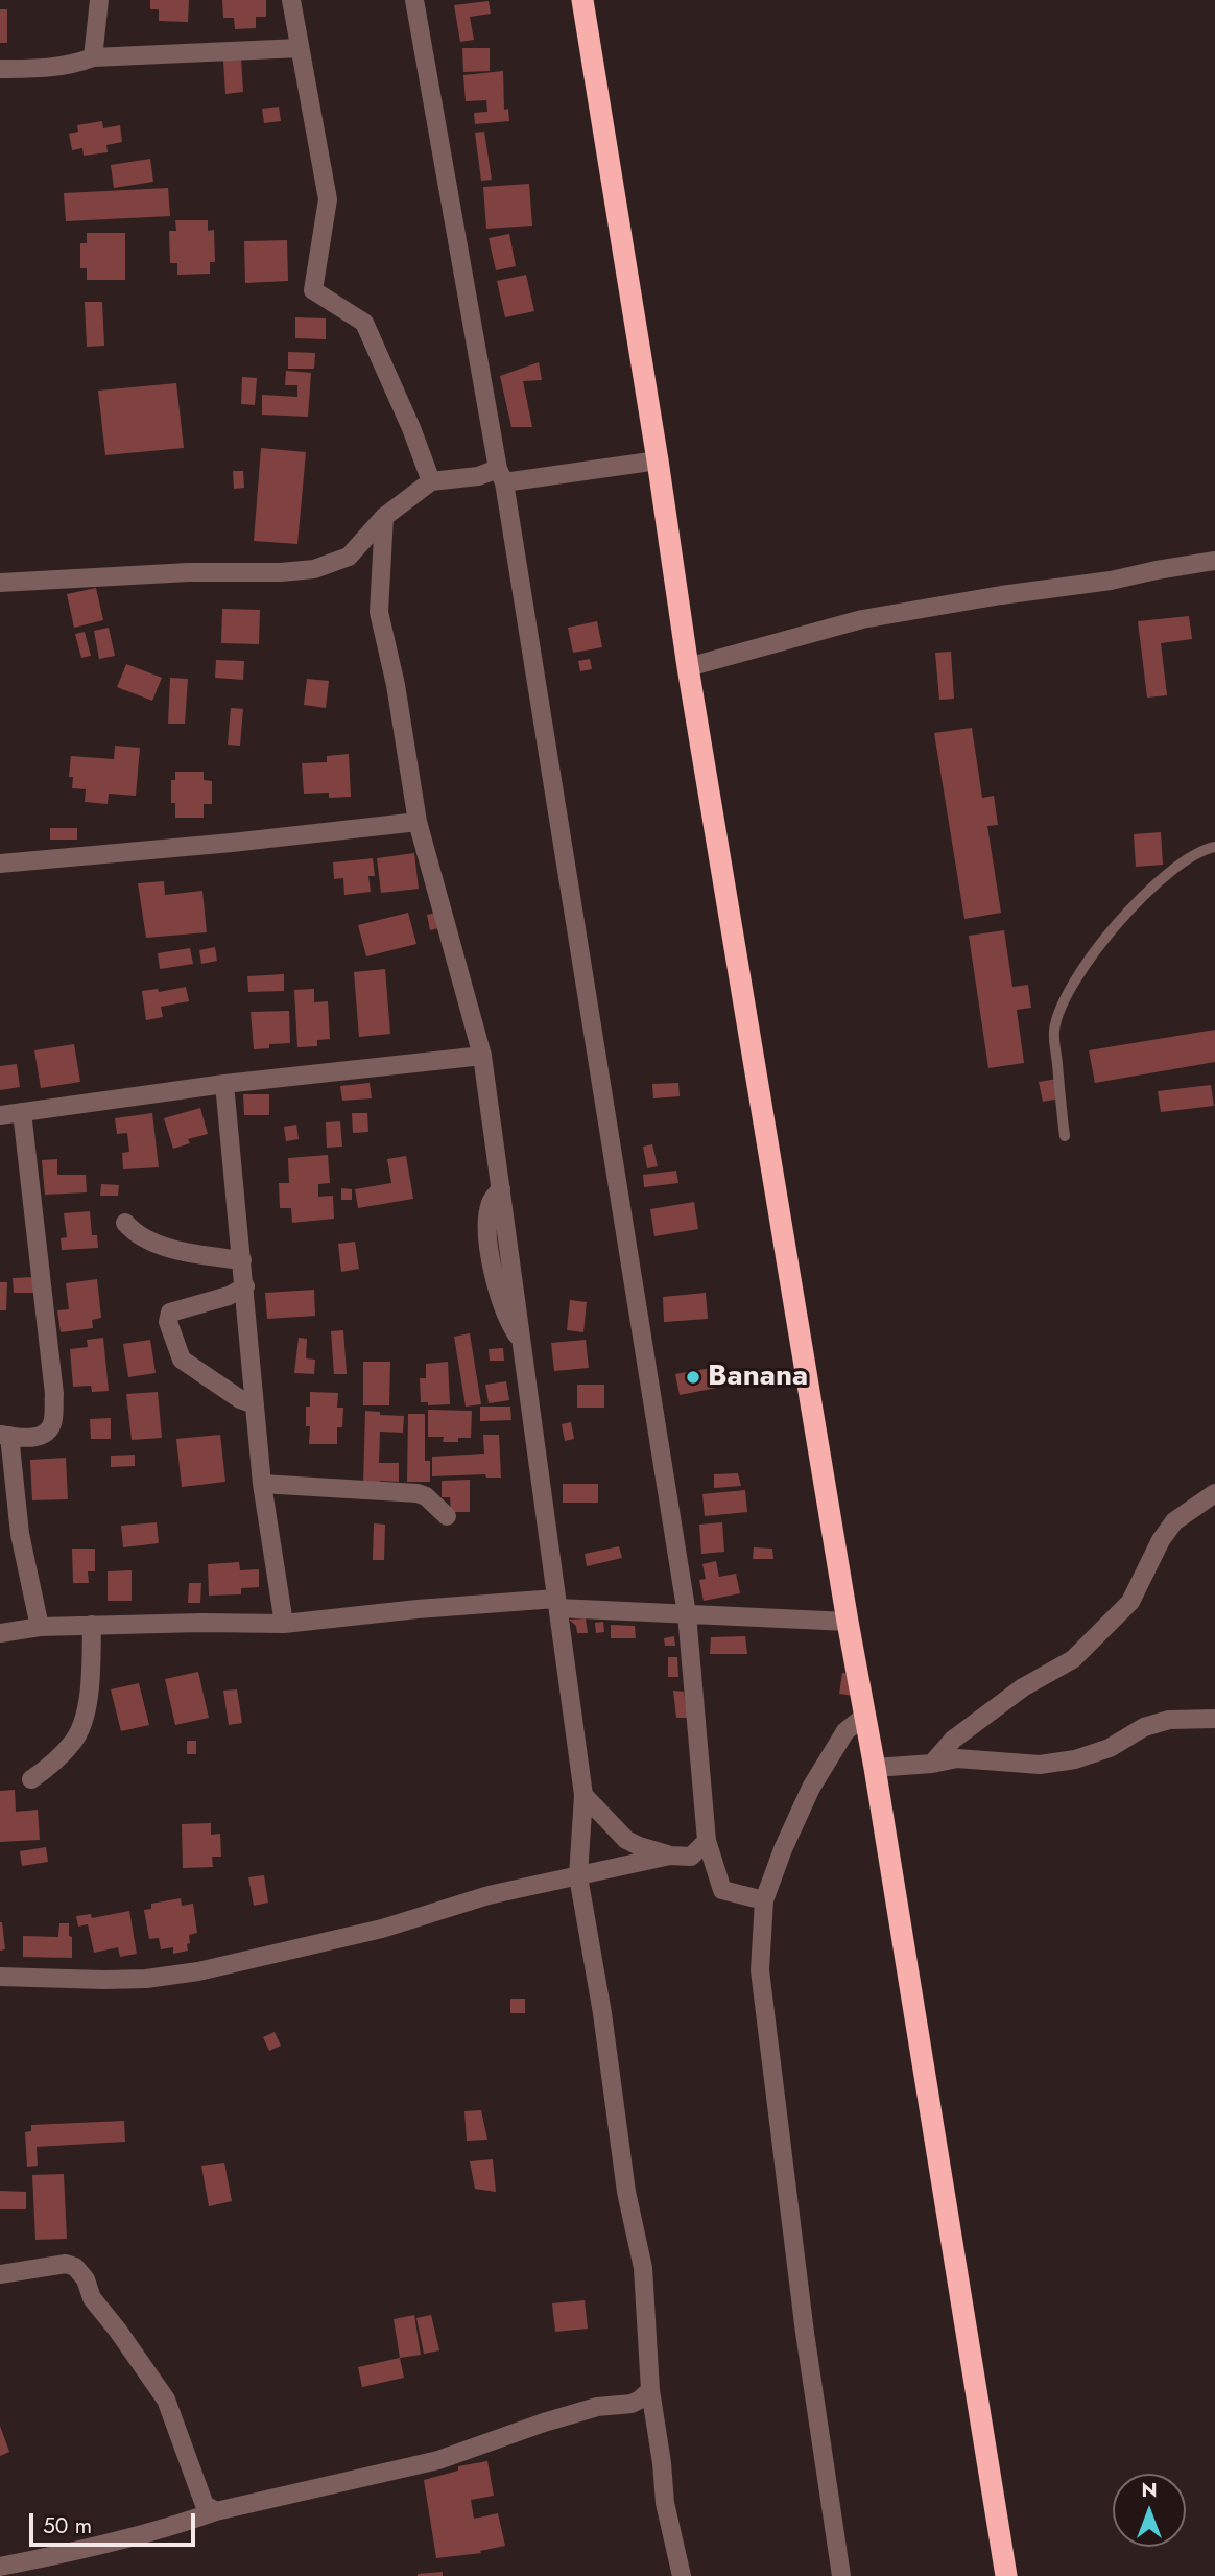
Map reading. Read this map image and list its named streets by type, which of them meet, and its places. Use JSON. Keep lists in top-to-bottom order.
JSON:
{
  "places": ["Banana"],
  "scale_bar": "50 m",
  "north": "top"
}
